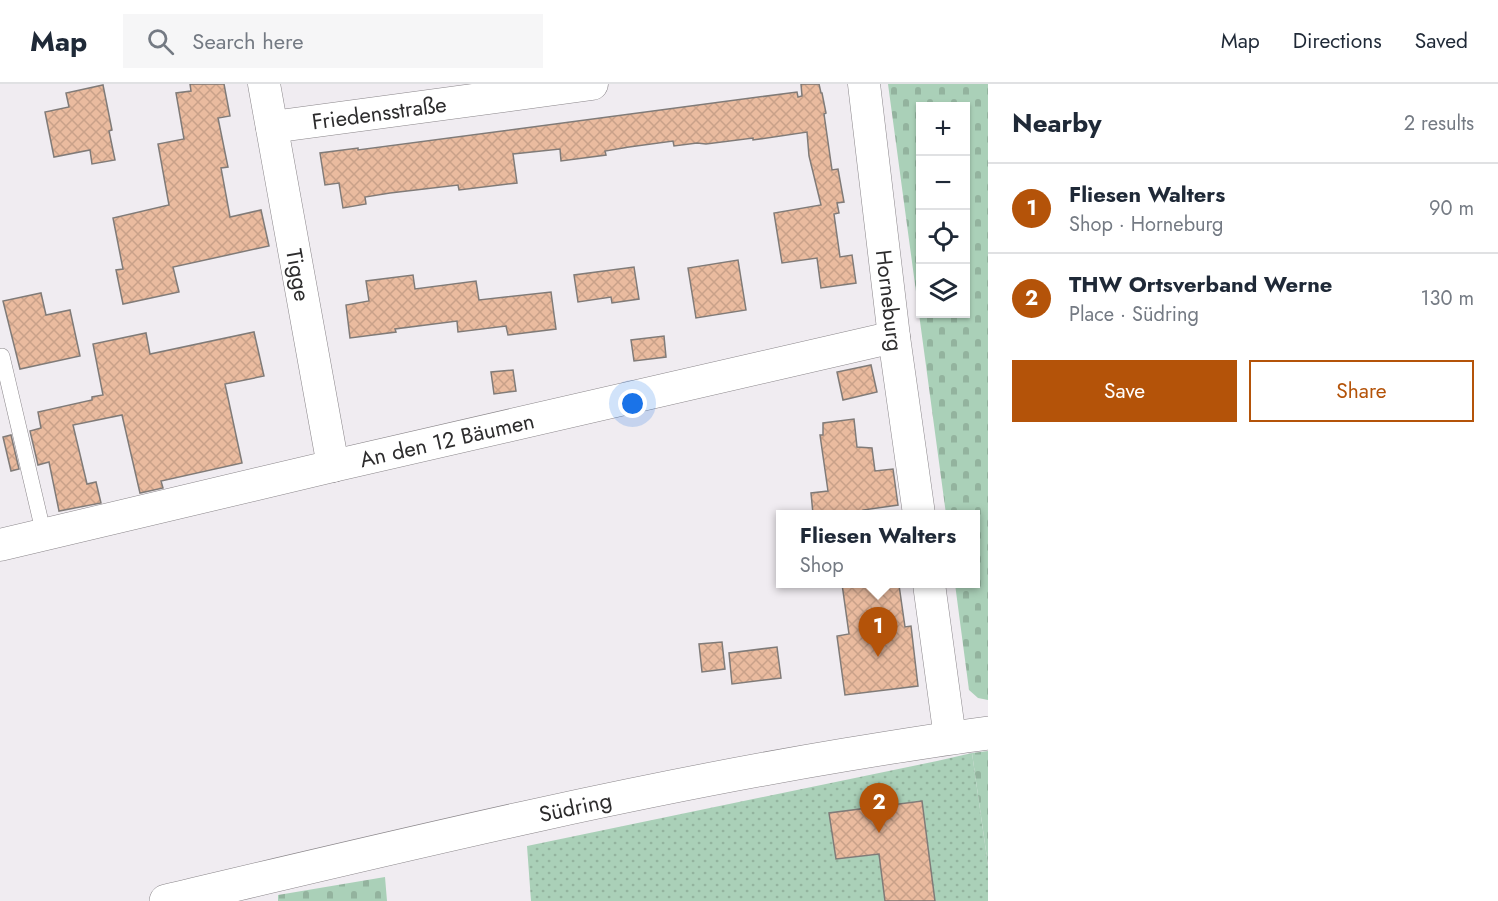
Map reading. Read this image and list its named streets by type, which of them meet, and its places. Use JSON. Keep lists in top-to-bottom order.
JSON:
{
  "streets": {
    "street": [
      "Friedensstraße",
      "Tigge",
      "Horneburg",
      "An den 12 Bäumen",
      "Südring"
    ]
  },
  "crossings": [
    ["Friedensstraße", "Tigge"],
    ["Tigge", "An den 12 Bäumen"],
    ["Horneburg", "An den 12 Bäumen"]
  ],
  "page": {
    "header": "Map",
    "search": "Search here",
    "nav": ["Map", "Directions", "Saved"],
    "heading": ["Nearby", "2 results"],
    "map_buttons": ["+", "−"],
    "list": [
      {
        "mark": "1",
        "name": "Fliesen Walters",
        "note": "Shop · Horneburg",
        "value": "90 m"
      },
      {
        "mark": "2",
        "name": "THW Ortsverband Werne",
        "note": "Place · Südring",
        "value": "130 m"
      }
    ],
    "buttons": ["Save", "Share"],
    "popup": ["Fliesen Walters", "Shop"],
    "pins": ["1", "2"]
  }
}
